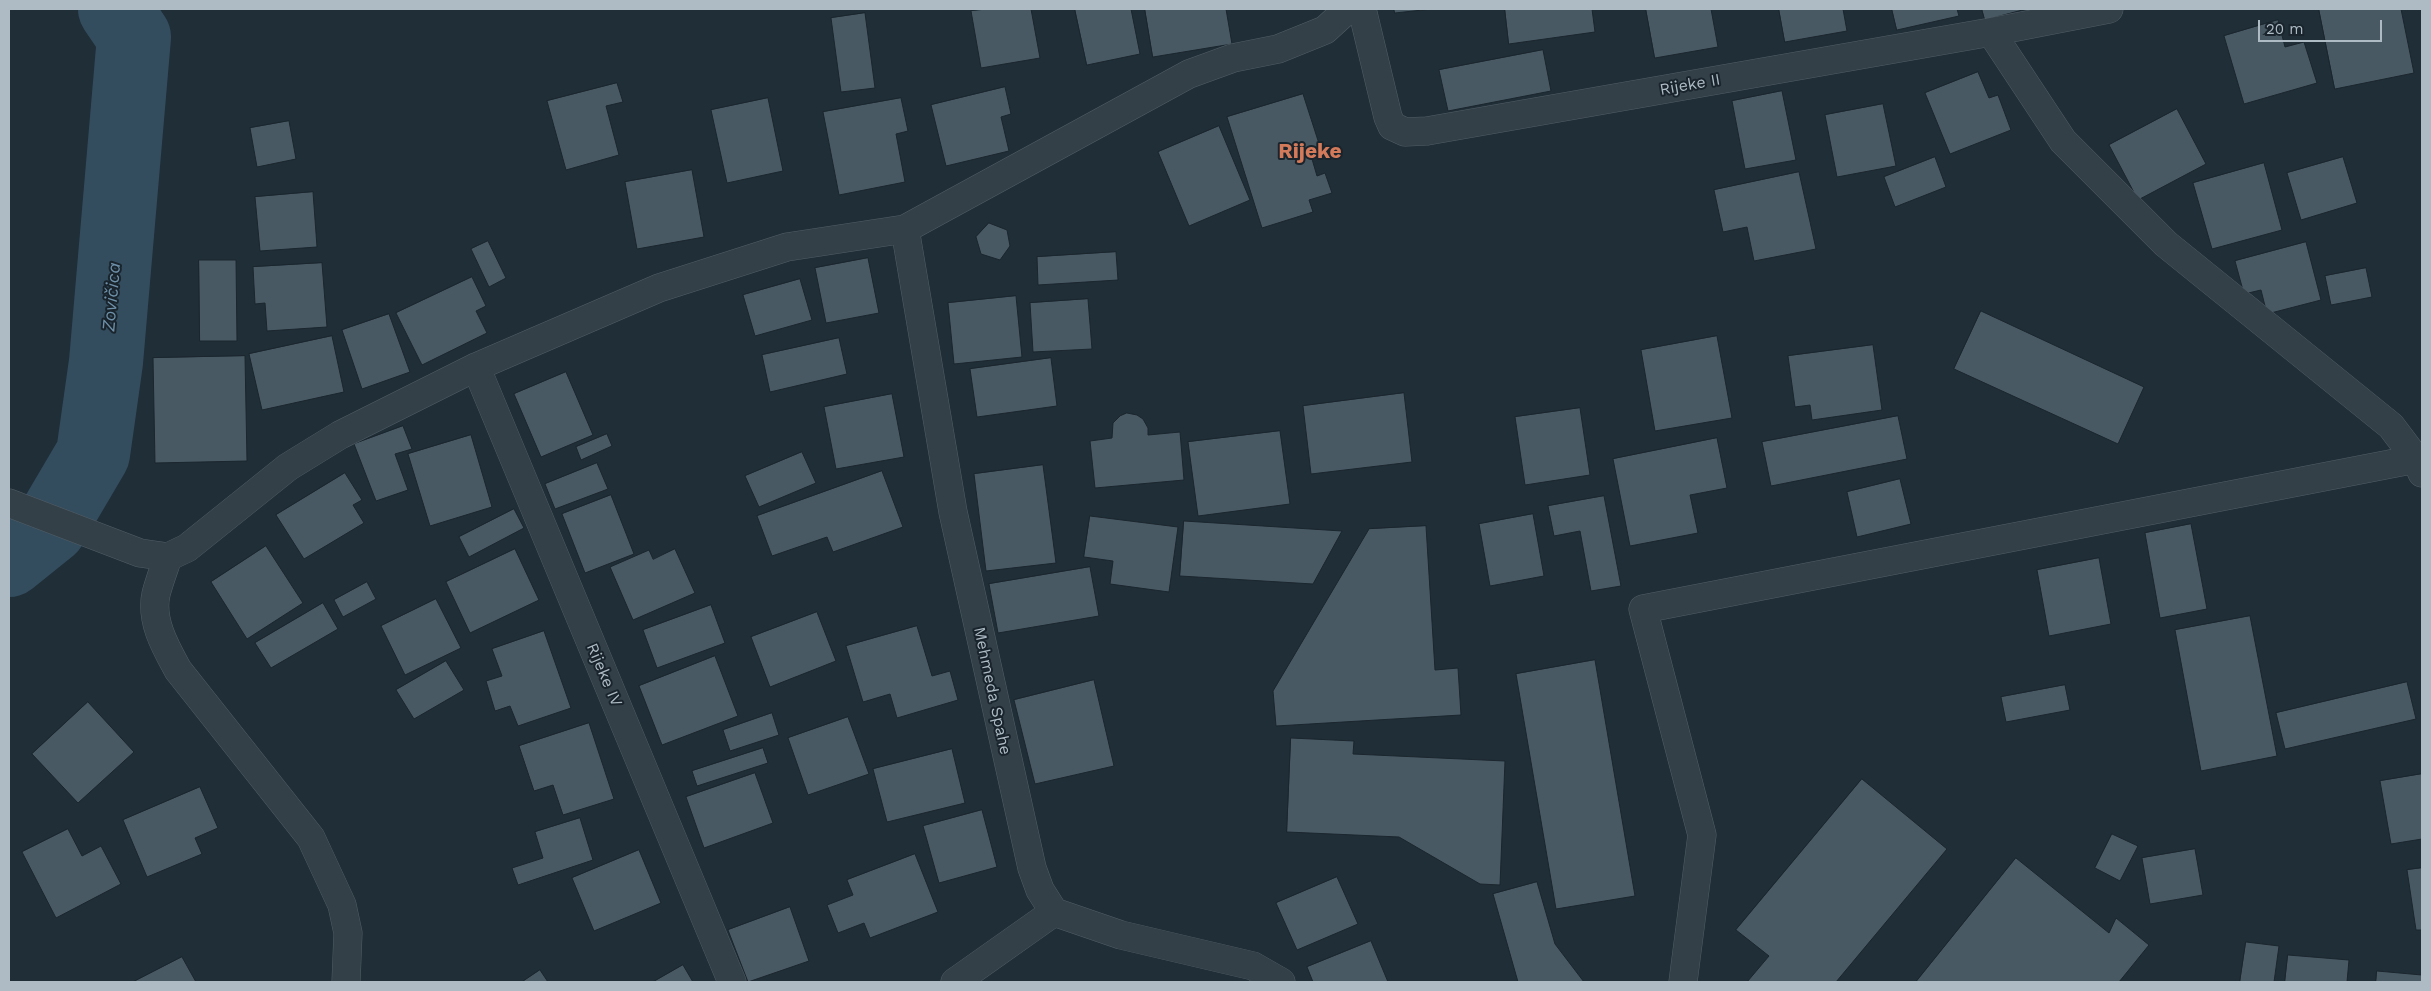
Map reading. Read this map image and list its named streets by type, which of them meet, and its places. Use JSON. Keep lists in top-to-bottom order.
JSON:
{
  "streets": {
    "street": ["Rijeke II", "Rijeke IV", "Mehmeda Spahe"]
  },
  "districts": ["Rijeke"],
  "water": ["Zovičica"],
  "scale_bar": "20 m"
}
